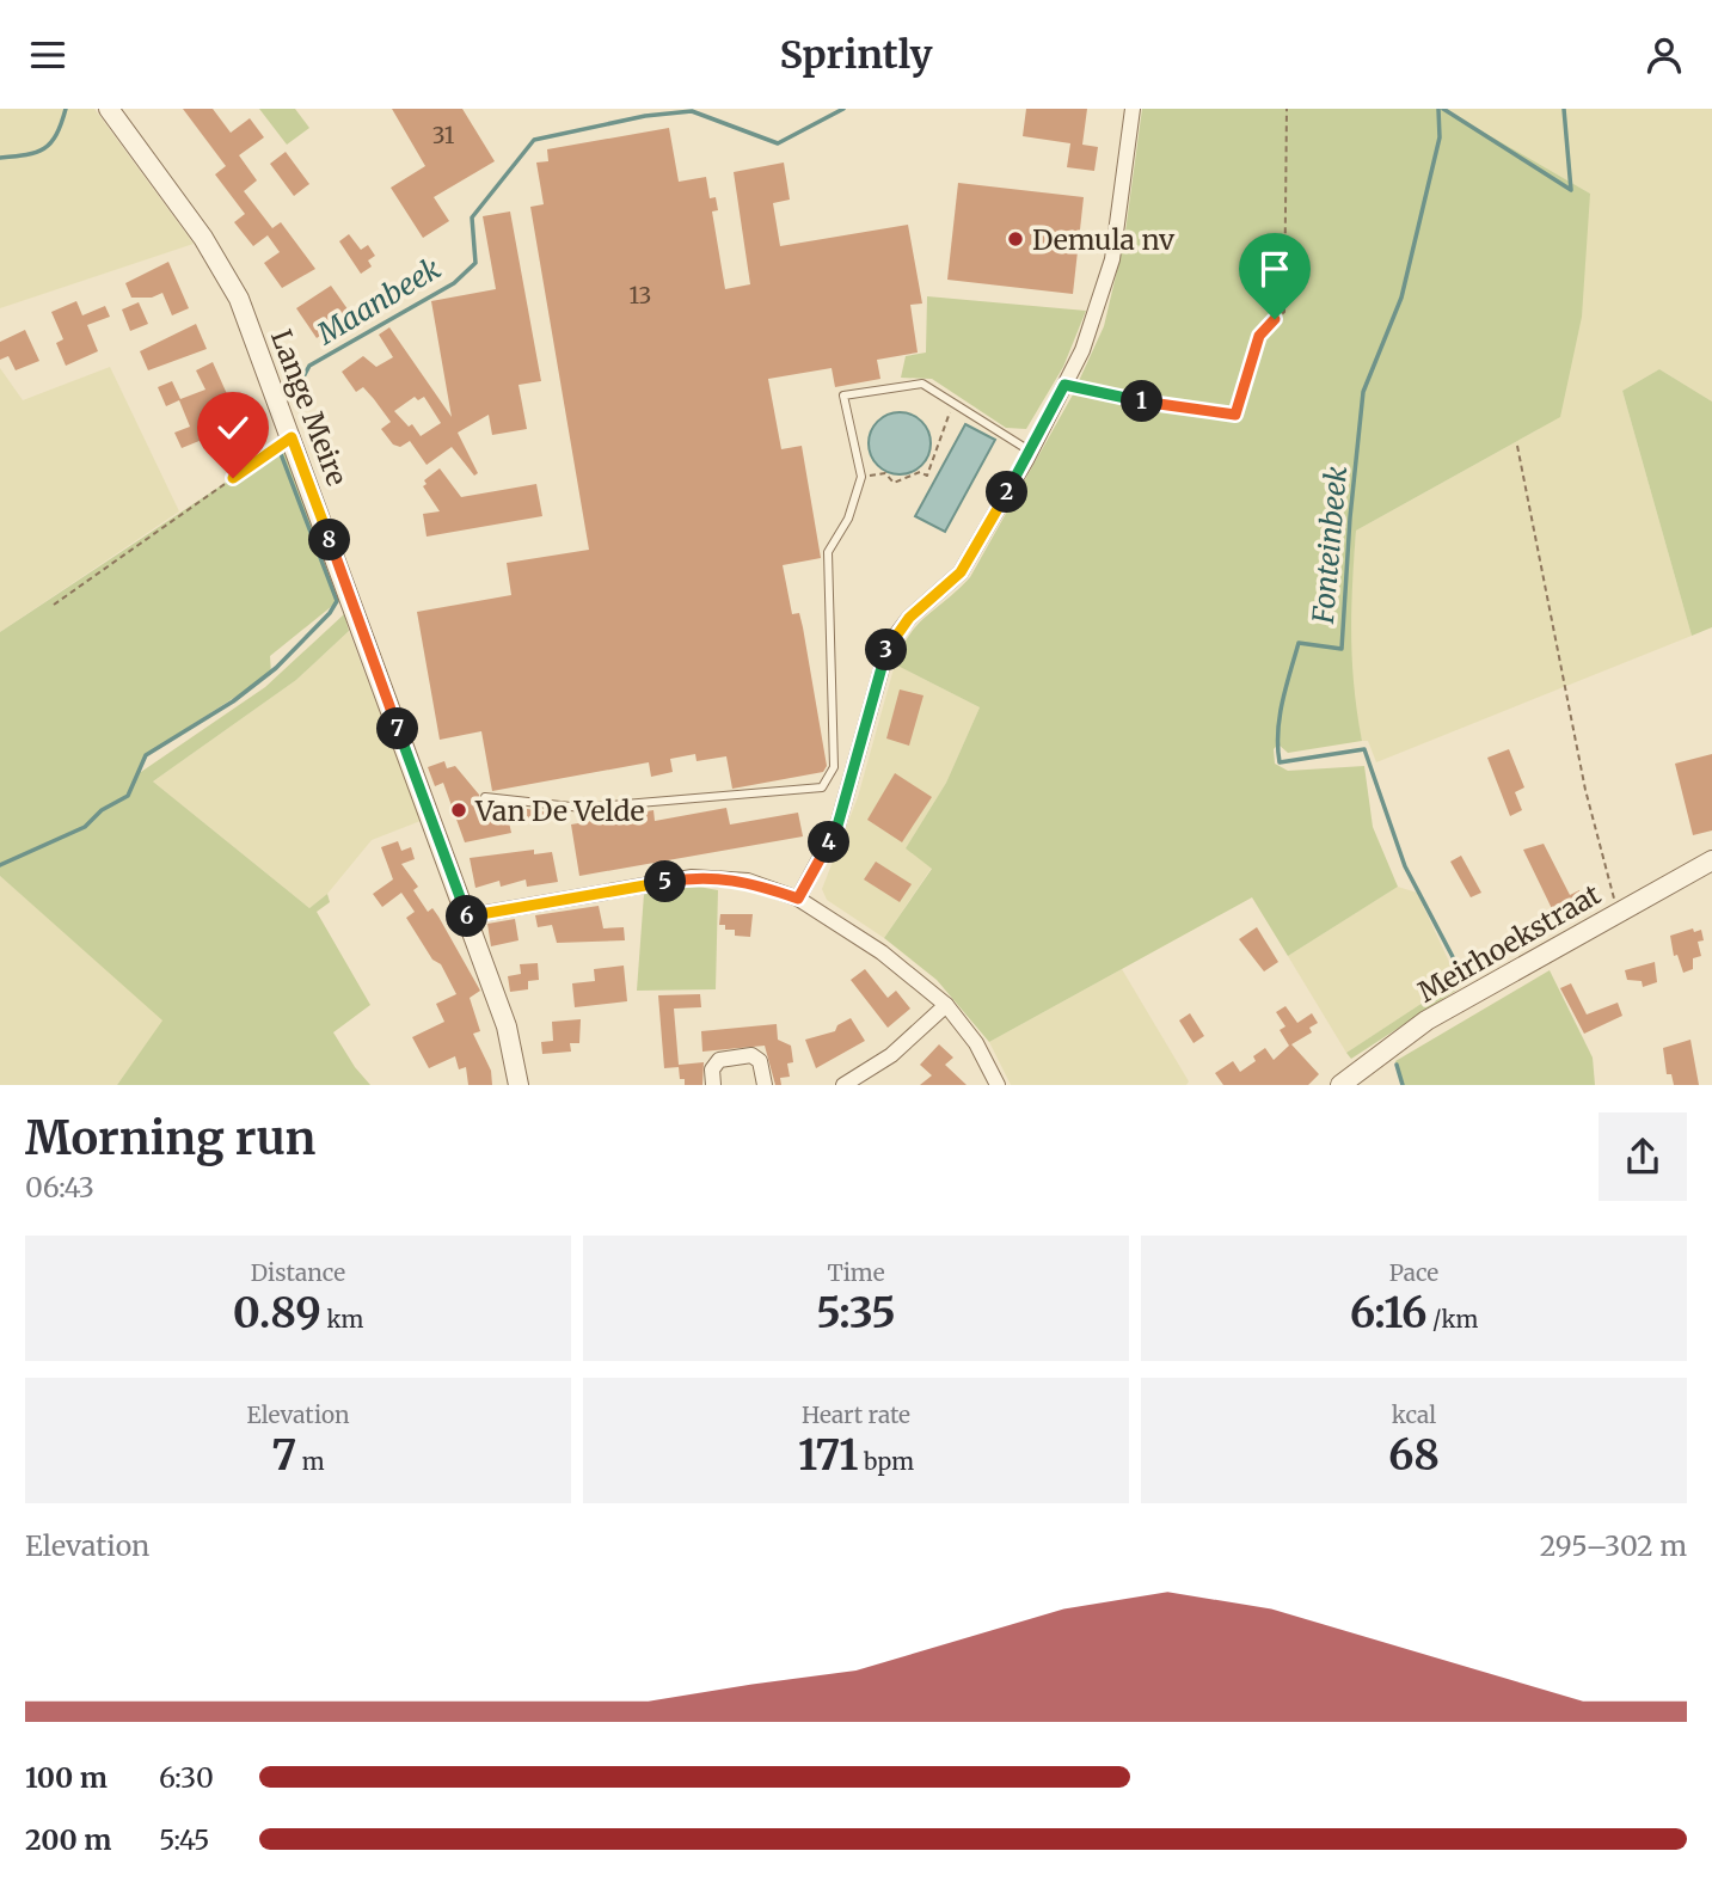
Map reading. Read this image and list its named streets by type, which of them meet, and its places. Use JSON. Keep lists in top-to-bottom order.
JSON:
{
  "streets": {
    "street": ["Lange Meire", "Meirhoekstraat"]
  },
  "water": ["Maanbeek", "Fonteinbeek"],
  "places": ["Demula nv", "Van De Velde"],
  "house_numbers": ["31", "13"],
  "page": {
    "header": "Sprintly",
    "pins": [
      "1",
      "2",
      "8",
      "3",
      "7",
      "4",
      "5",
      "6"
    ],
    "heading": ["Morning run", "06:43"],
    "stats": [
      ["Distance", "0.89 km"],
      ["Time", "5:35"],
      ["Pace", "6:16 /km"],
      ["Elevation", "7 m"],
      ["Heart rate", "171 bpm"],
      ["kcal", "68"]
    ],
    "chart": ["Elevation", "295–302 m"],
    "list": [
      {
        "name": "100 m",
        "note": "6:30"
      },
      {
        "name": "200 m",
        "note": "5:45"
      }
    ]
  }
}
